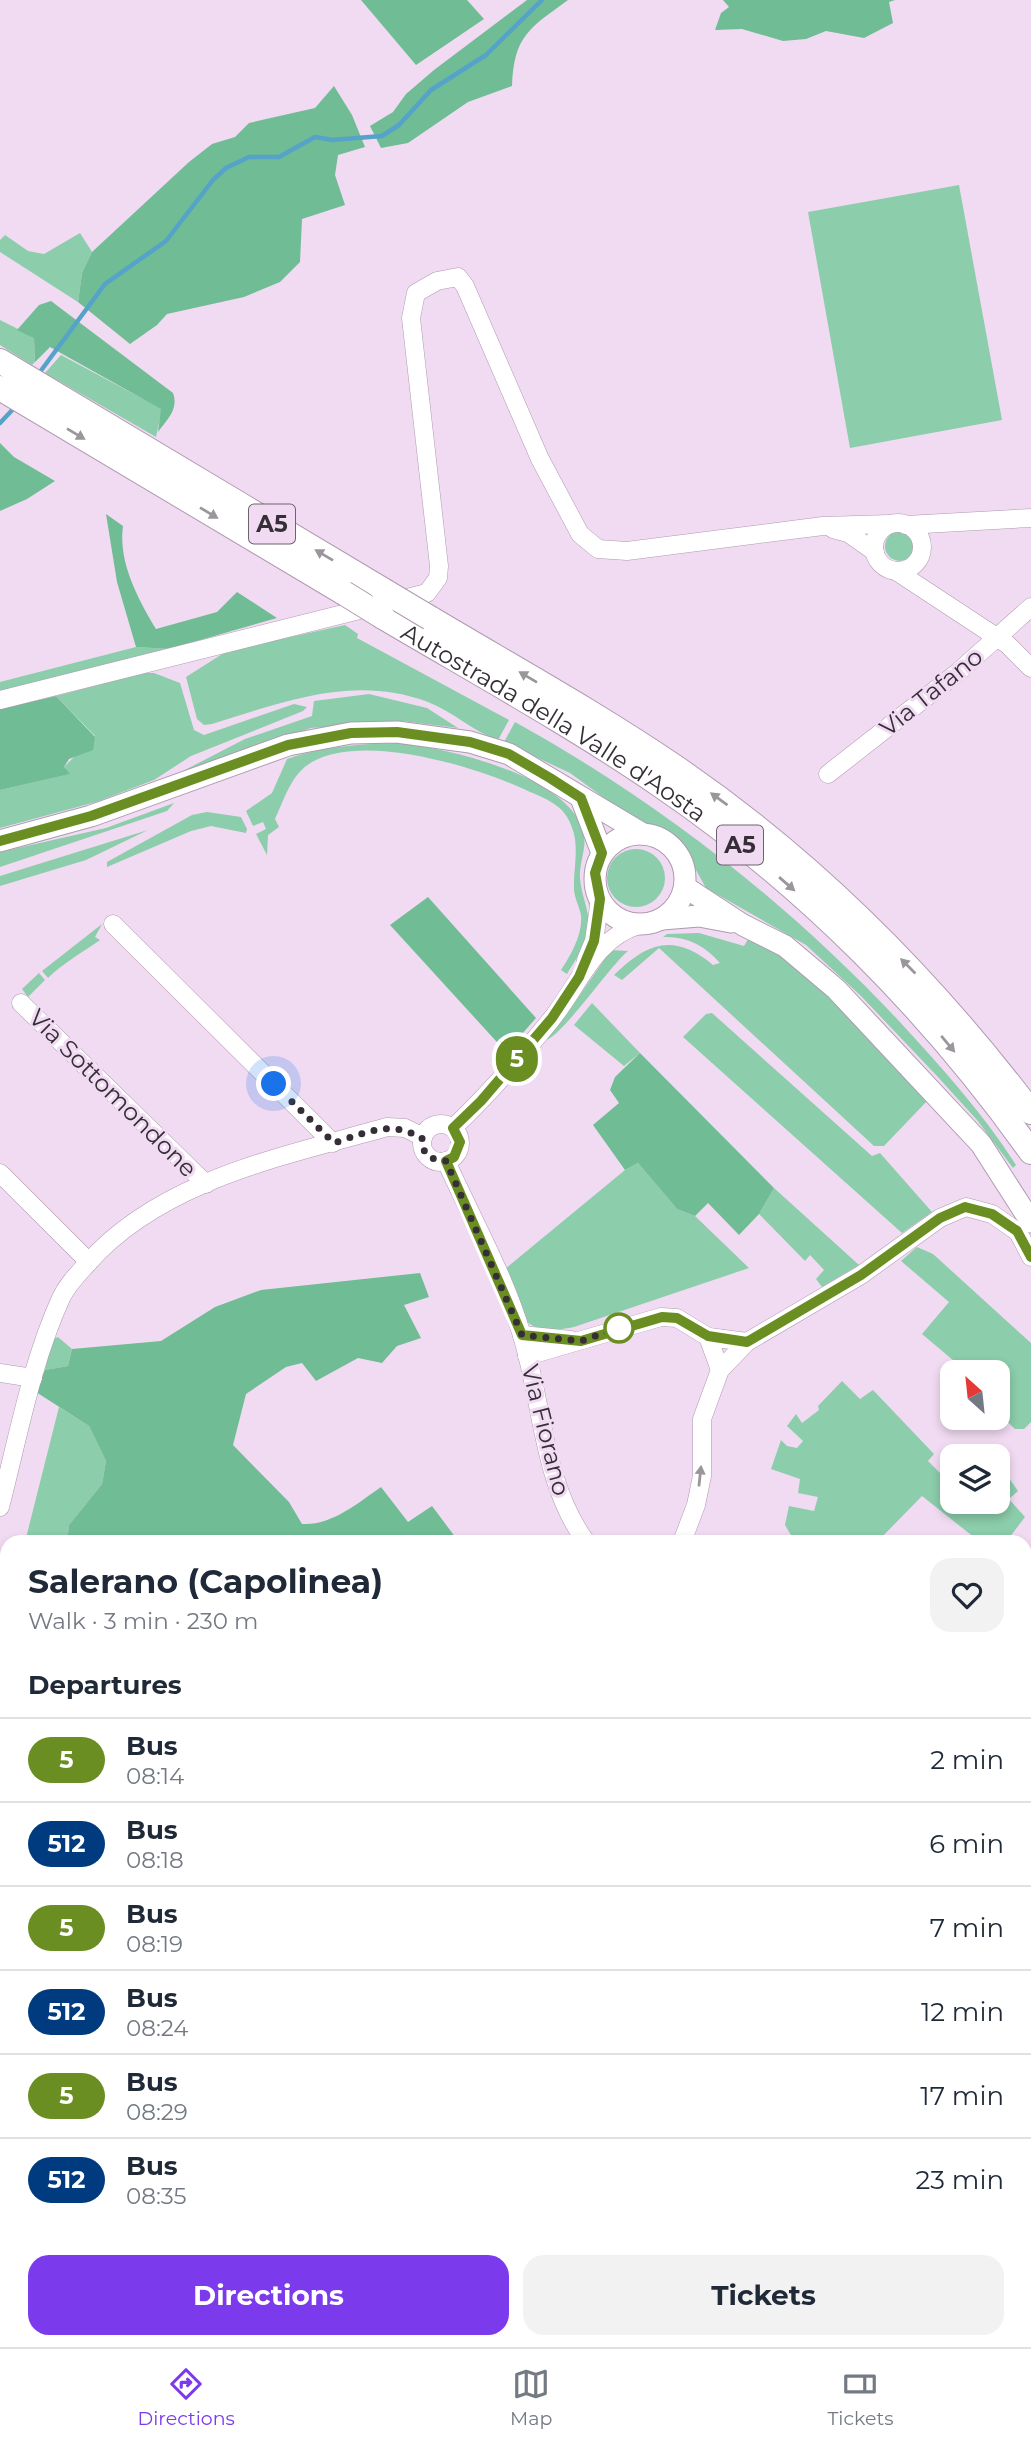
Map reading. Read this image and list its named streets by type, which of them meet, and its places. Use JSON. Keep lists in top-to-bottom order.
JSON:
{
  "streets": {
    "highway": ["A5", "Autostrada della Valle d'Aosta"],
    "street": ["Via Tafano", "Via Sottomondone", "Via Fiorano"]
  },
  "crossings": [
    ["Via Sottomondone", "Via Fiorano"]
  ],
  "lines": ["bus line 5"],
  "north": "top left",
  "page": {
    "on_map": "5",
    "heading": [
      ["Salerano (Capolinea)", "Walk · 3 min · 230 m"],
      "Departures"
    ],
    "list": [
      {
        "mark": "5",
        "name": "Bus",
        "note": "08:14",
        "value": "2 min"
      },
      {
        "mark": "512",
        "name": "Bus",
        "note": "08:18",
        "value": "6 min"
      },
      {
        "mark": "5",
        "name": "Bus",
        "note": "08:19",
        "value": "7 min"
      },
      {
        "mark": "512",
        "name": "Bus",
        "note": "08:24",
        "value": "12 min"
      },
      {
        "mark": "5",
        "name": "Bus",
        "note": "08:29",
        "value": "17 min"
      },
      {
        "mark": "512",
        "name": "Bus",
        "note": "08:35",
        "value": "23 min"
      }
    ],
    "buttons": ["Directions", "Tickets"],
    "tabs": ["Directions", "Map", "Tickets"]
  }
}
